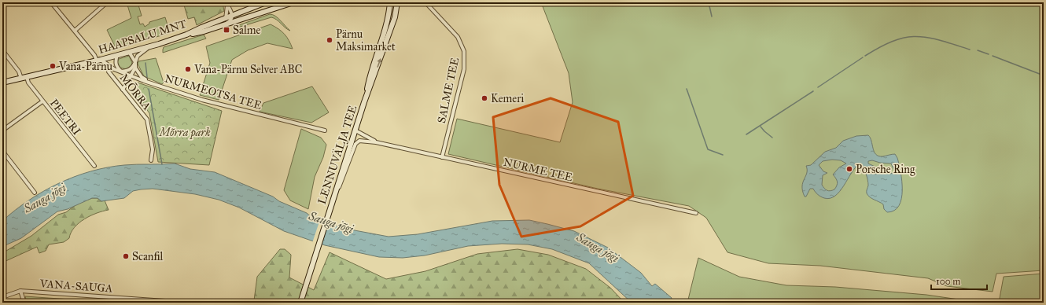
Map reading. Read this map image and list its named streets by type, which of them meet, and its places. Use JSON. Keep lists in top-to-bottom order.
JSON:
{
  "streets": {
    "main road": ["HAAPSALU MNT", "LENNUVÄLJA TEE"],
    "street": [
      "SALME TEE",
      "MÕRRA",
      "NURMEOTSA TEE",
      "PEETRI",
      "NURME TEE",
      "VANA-SAUGA"
    ]
  },
  "crossings": [
    ["HAAPSALU MNT", "NURMEOTSA TEE"],
    ["HAAPSALU MNT", "PEETRI"],
    ["SALME TEE", "NURME TEE"],
    ["LENNUVÄLJA TEE", "NURME TEE"]
  ],
  "water": ["Sauga jõgi"],
  "parks": ["Mõrra park"],
  "places": {
    "transit": ["Salme"],
    "other": [
      "Pärnu Maksimarket",
      "Vana-Pärnu",
      "Vana-Pärnu Selver ABC",
      "Kemeri",
      "Porsche Ring",
      "Scanfil"
    ]
  },
  "scale_bar": "100 m"
}
